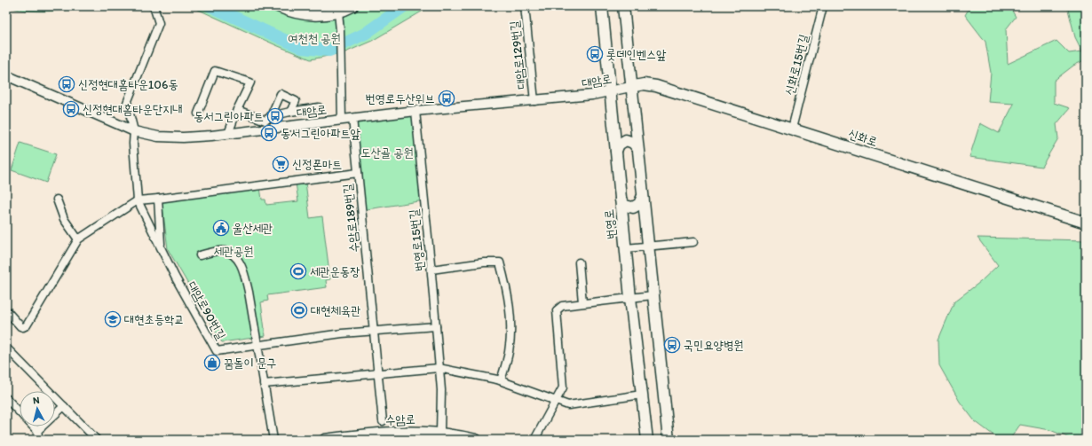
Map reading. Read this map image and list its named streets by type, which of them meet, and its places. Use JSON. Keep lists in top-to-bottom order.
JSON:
{
  "streets": {
    "main road": ["신화로", "번영로", "수암로"],
    "street": [
      "대암로129번길",
      "신화로15번길",
      "대암로",
      "수암로189번길",
      "번영로15번길",
      "대암로90번길"
    ]
  },
  "crossings": [
    ["대암로129번길", "대암로"],
    ["신화로15번길", "신화로"],
    ["대암로", "신화로"],
    ["대암로", "수암로189번길"],
    ["대암로", "번영로"],
    ["대암로", "번영로15번길"],
    ["대암로", "대암로90번길"],
    ["수암로189번길", "대암로90번길"],
    ["번영로15번길", "대암로90번길"],
    ["번영로15번길", "수암로"]
  ],
  "parks": ["여천천 공원", "도산골 공원", "세관공원"],
  "places": {
    "bus stop": [
      "롯데인벤스앞",
      "신정현대홈타운106동",
      "번영로두산위브",
      "신정현대홈타운단지내",
      "동서그린아파트",
      "동서그린아파트앞",
      "국민요양병원"
    ],
    "supermarket": ["신정폰마트"],
    "public building": ["울산세관"],
    "sports": ["세관운동장", "대현체육관"],
    "school or university": ["대현초등학교"],
    "shop": ["꿈돌이 문구"]
  },
  "north": "top"
}
